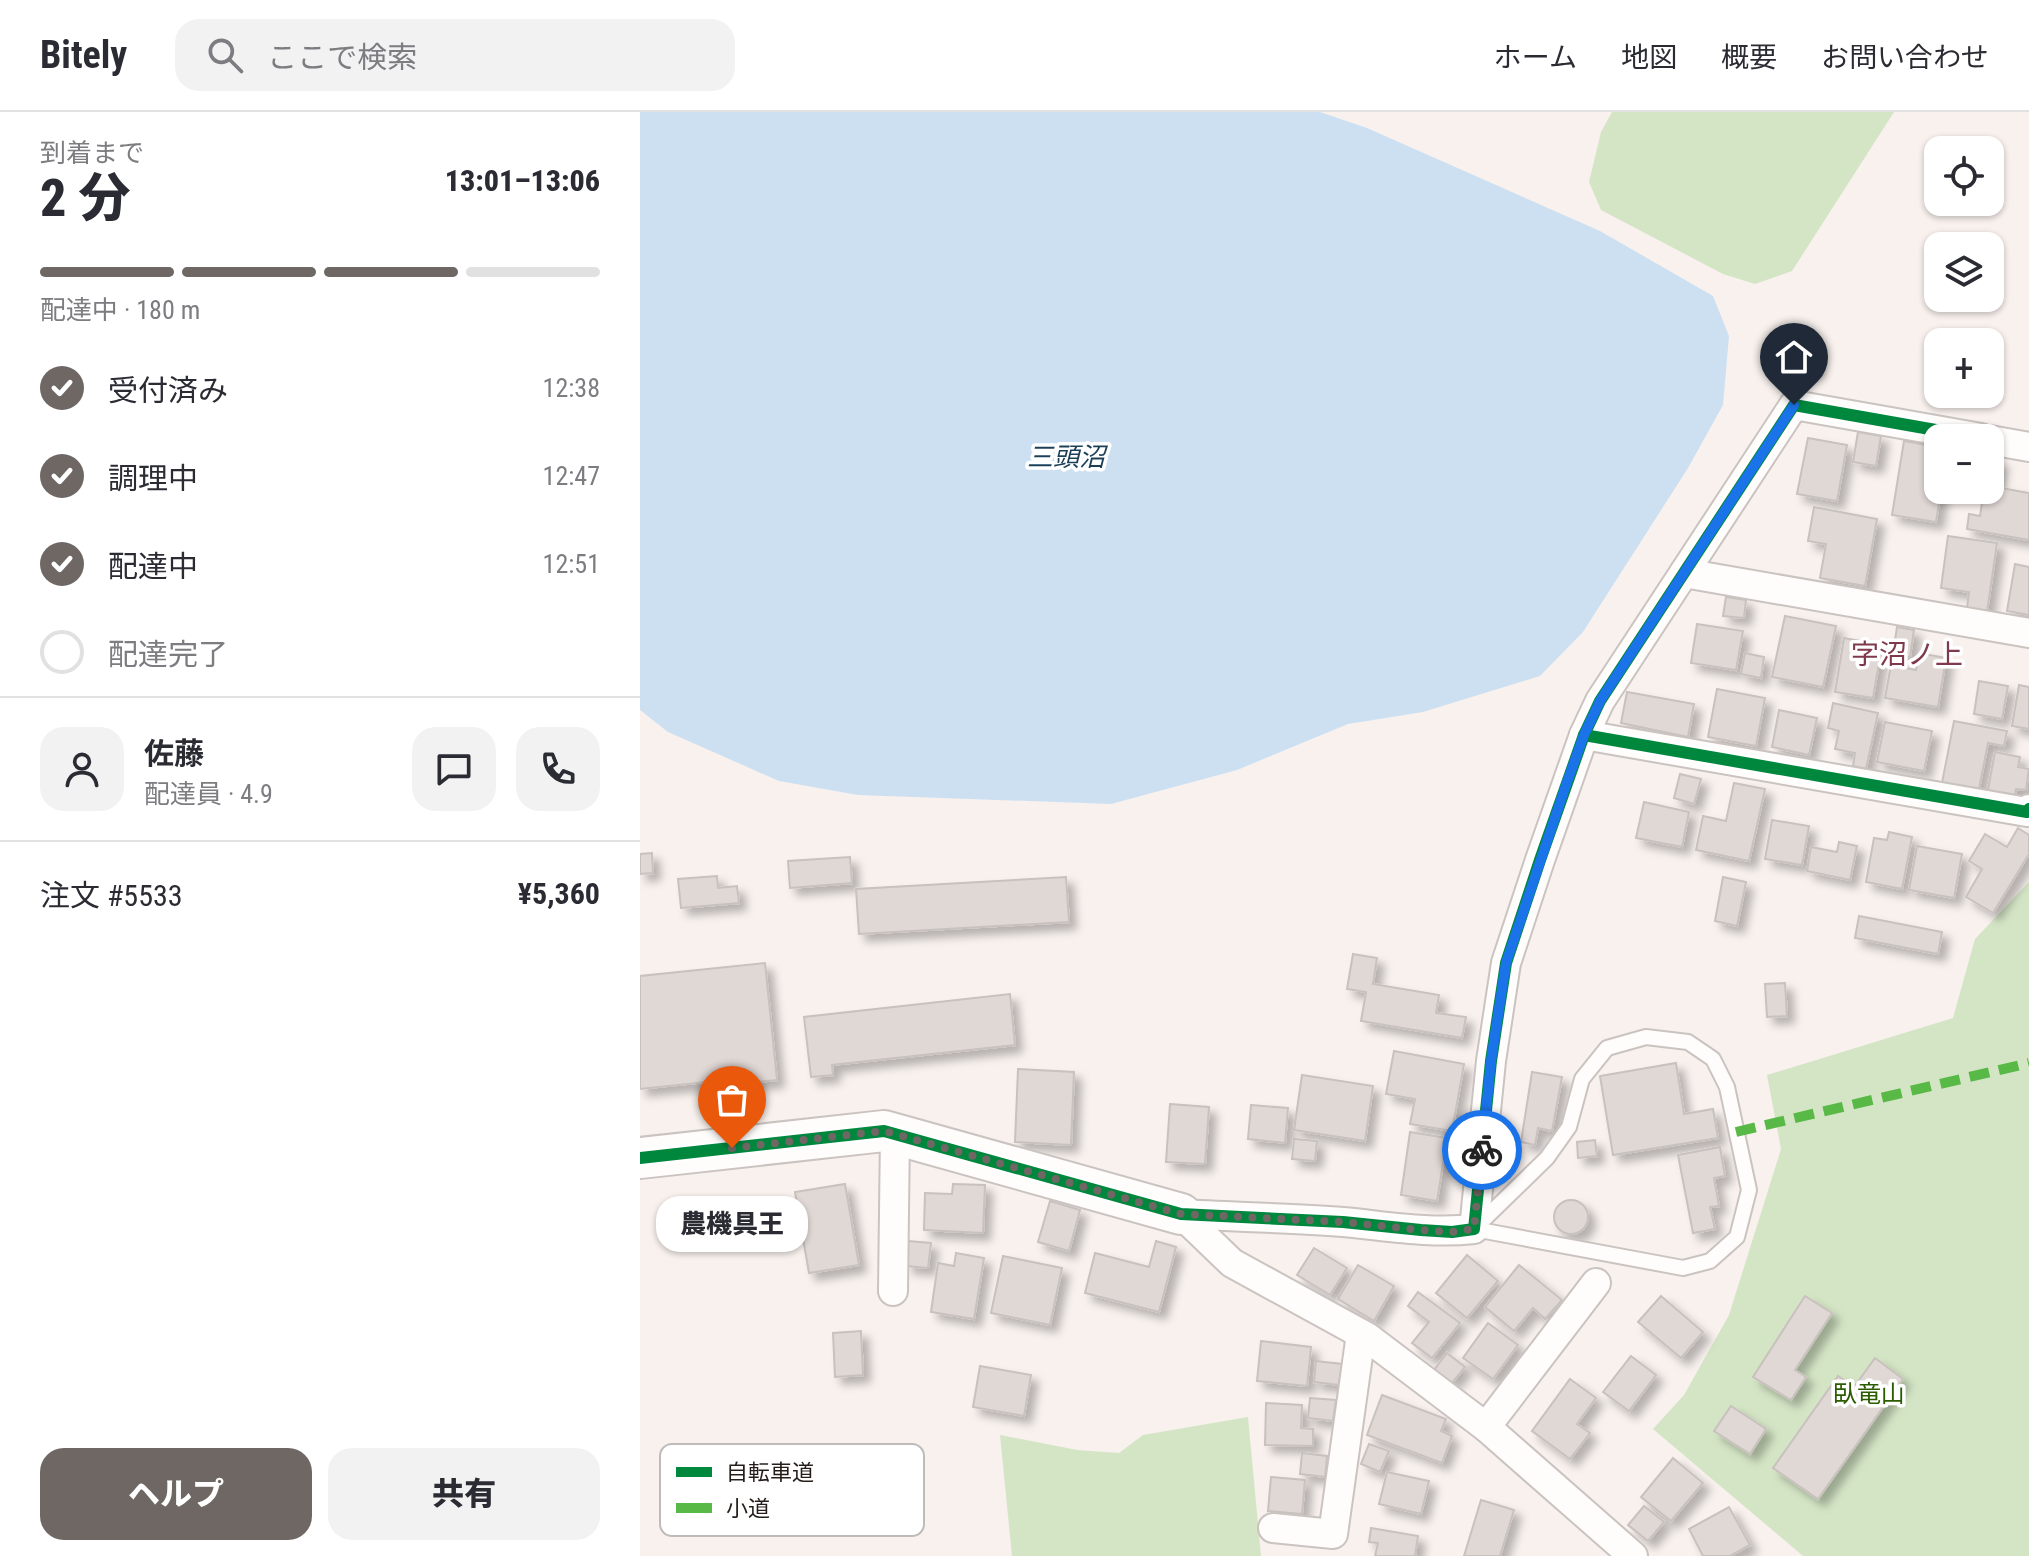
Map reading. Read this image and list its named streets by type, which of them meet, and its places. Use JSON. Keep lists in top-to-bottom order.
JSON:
{
  "districts": ["字沼ノ上"],
  "water": ["三頭沼"],
  "parks": ["臥竜山"],
  "places": ["農機具王"],
  "legend": ["自転車道", "小道"],
  "page": {
    "header": "Bitely",
    "search": "ここで検索",
    "nav": [
      "ホーム",
      "地図",
      "概要",
      "お問い合わせ"
    ],
    "heading": ["2 分", "到着まで", "13:01–13:06"],
    "panel": [
      "佐藤",
      "配達員 · 4.9",
      "注文 #5533",
      "¥5,360"
    ],
    "map_buttons": ["+", "−"],
    "bar": "配達中 · 180 m",
    "list": [
      ["受付済み", "12:38"],
      ["調理中", "12:47"],
      ["配達中", "12:51"],
      "配達完了"
    ],
    "bubble": "農機具王",
    "buttons": ["ヘルプ", "共有"]
  }
}
